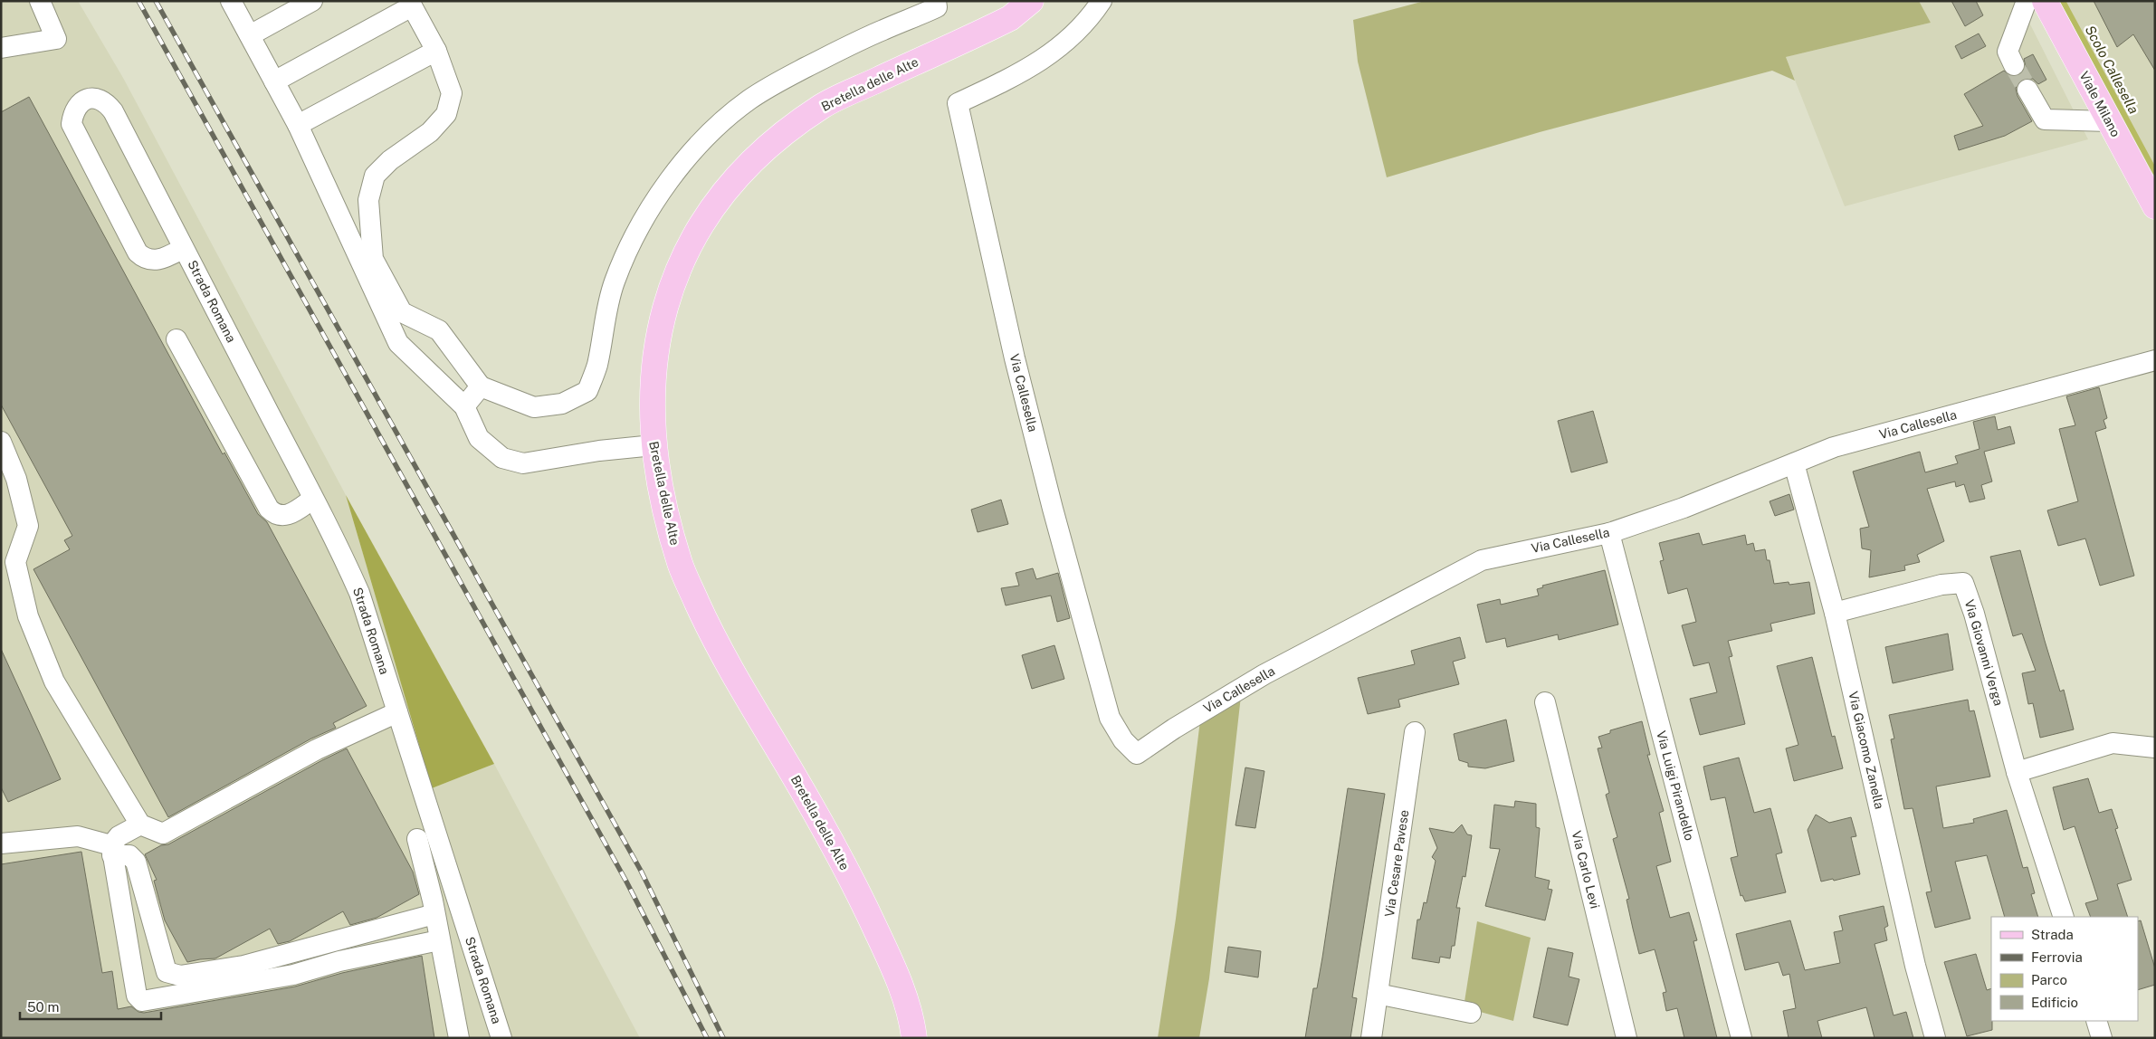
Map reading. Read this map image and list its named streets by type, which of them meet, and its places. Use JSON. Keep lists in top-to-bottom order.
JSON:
{
  "streets": {
    "main road": ["Bretella delle Alte", "Viale Milano"],
    "street": [
      "Strada Romana",
      "Via Callesella",
      "Via Giovanni Verga",
      "Via Giacomo Zanella",
      "Via Luigi Pirandello",
      "Via Cesare Pavese",
      "Via Carlo Levi"
    ]
  },
  "crossings": [
    ["Via Callesella", "Via Giacomo Zanella"],
    ["Via Callesella", "Via Luigi Pirandello"],
    ["Via Giovanni Verga", "Via Giacomo Zanella"]
  ],
  "water": ["Scolo Callesella"],
  "legend": [
    "Strada",
    "Ferrovia",
    "Parco",
    "Edificio"
  ],
  "scale_bar": "50 m"
}
